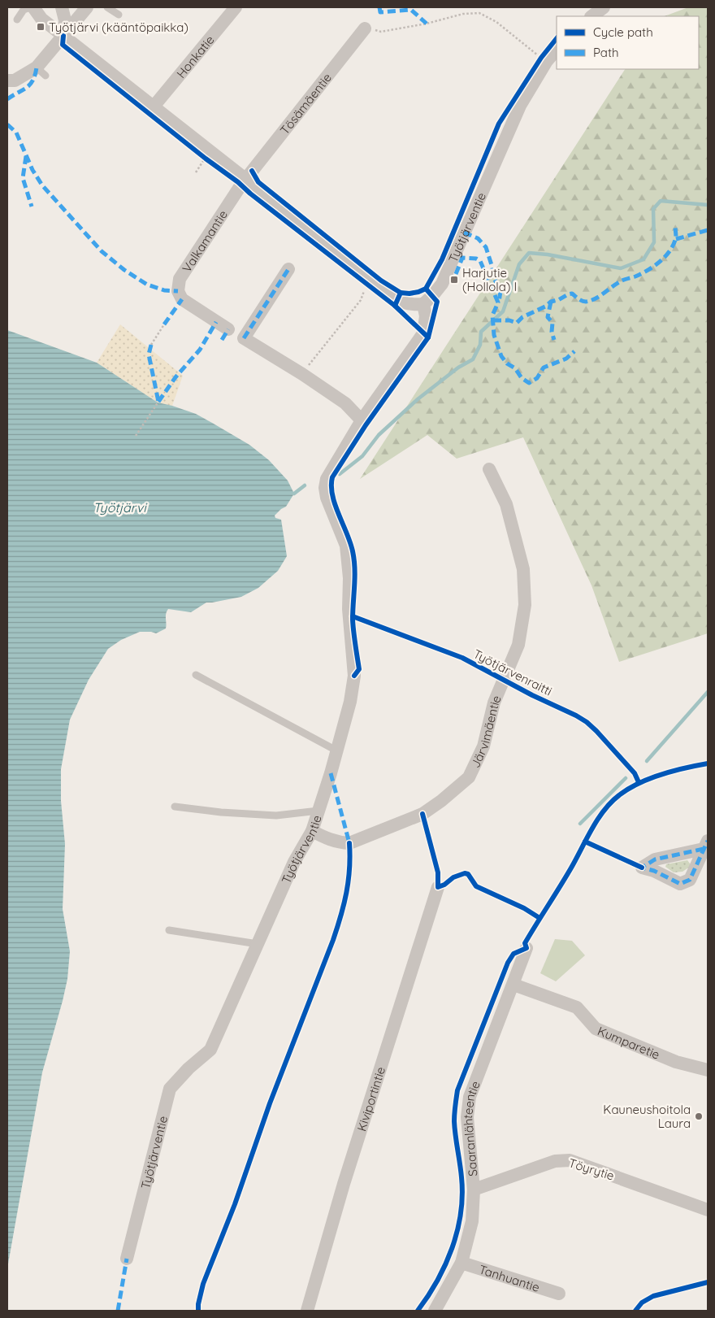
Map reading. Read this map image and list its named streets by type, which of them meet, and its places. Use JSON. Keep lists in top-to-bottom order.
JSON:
{
  "streets": {
    "street": [
      "Honkatie",
      "Tösämäentie",
      "Työtjärventie",
      "Valkamantie",
      "Järvimäentie",
      "Kumparetie",
      "Kiviportintie",
      "Saaranlähteentie",
      "Töyrytie",
      "Tanhuantie"
    ],
    "cycle path": ["Työtjärvenraitti"]
  },
  "crossings": [
    ["Tösämäentie", "Valkamantie"],
    ["Työtjärventie", "Järvimäentie"],
    ["Kumparetie", "Saaranlähteentie"],
    ["Saaranlähteentie", "Töyrytie"],
    ["Saaranlähteentie", "Tanhuantie"]
  ],
  "water": ["Työtjärvi"],
  "places": {
    "transit": ["Työtjärvi (kääntöpaikka)", "Harjutie (Hollola) I"],
    "other": ["Kauneushoitola Laura"]
  },
  "legend": ["Cycle path", "Path"]
}
